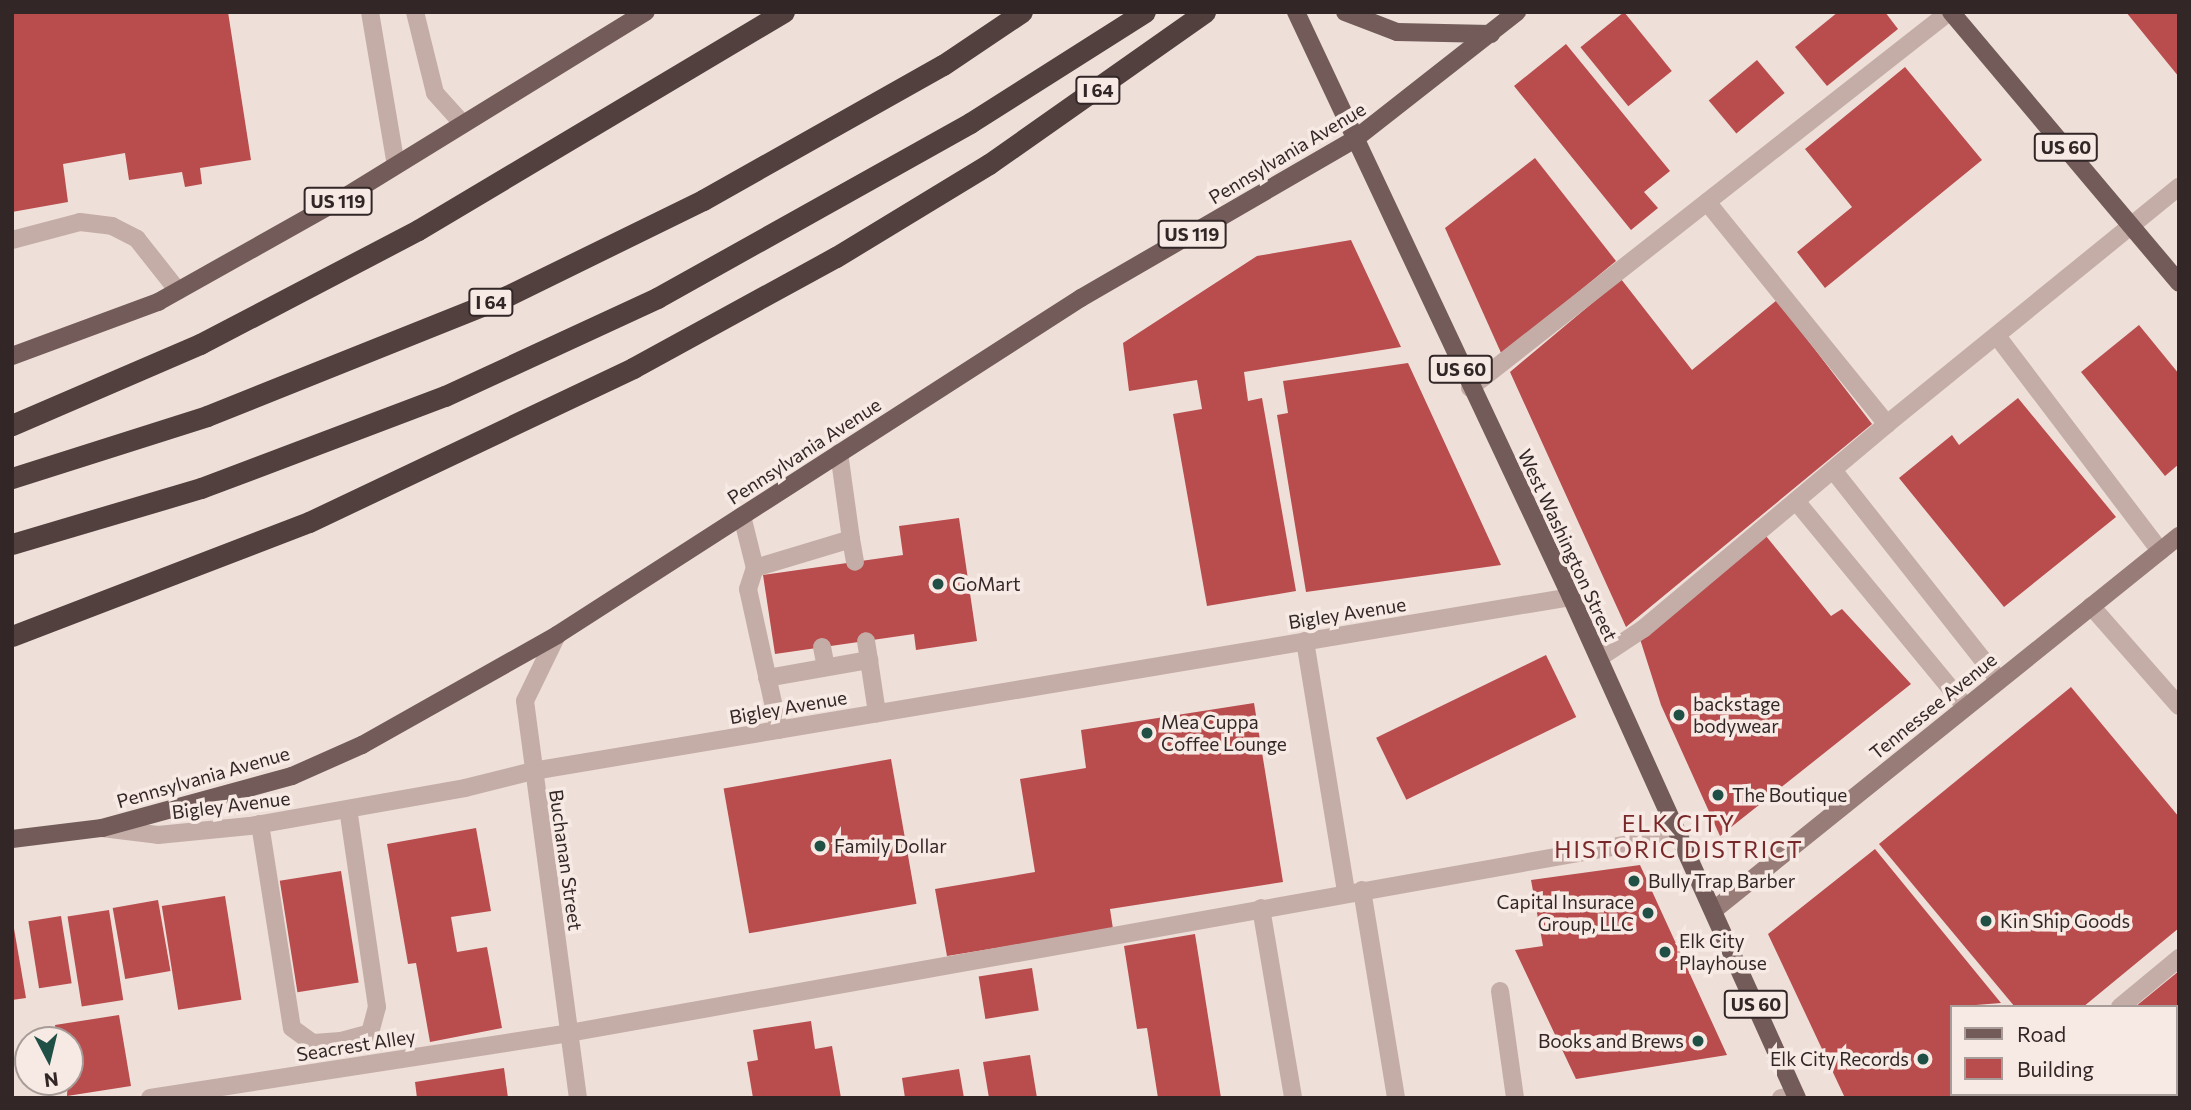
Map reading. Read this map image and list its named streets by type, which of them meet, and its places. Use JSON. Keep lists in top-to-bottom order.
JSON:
{
  "streets": {
    "highway": ["I 64"],
    "main road": [
      "US 60",
      "Pennsylvania Avenue",
      "US 119",
      "West Washington Street",
      "Bigley Avenue"
    ],
    "street": ["Tennessee Avenue", "Buchanan Street", "Seacrest Alley"]
  },
  "crossings": [
    ["Pennsylvania Avenue", "West Washington Street"],
    ["Pennsylvania Avenue", "Bigley Avenue"],
    ["Pennsylvania Avenue", "Buchanan Street"],
    ["West Washington Street", "Bigley Avenue"],
    ["West Washington Street", "Tennessee Avenue"],
    ["West Washington Street", "Seacrest Alley"],
    ["Bigley Avenue", "Buchanan Street"],
    ["Buchanan Street", "Seacrest Alley"]
  ],
  "districts": ["ELK CITY HISTORIC DISTRICT"],
  "places": [
    "GoMart",
    "backstage bodywear",
    "Mea Cuppa Coffee Lounge",
    "The Boutique",
    "Family Dollar",
    "Bully Trap Barber",
    "Capital Insurace Group, LLC",
    "Kin Ship Goods",
    "Elk City Playhouse",
    "Books and Brews",
    "Elk City Records"
  ],
  "legend": ["Road", "Building"],
  "north": "bottom"
}
